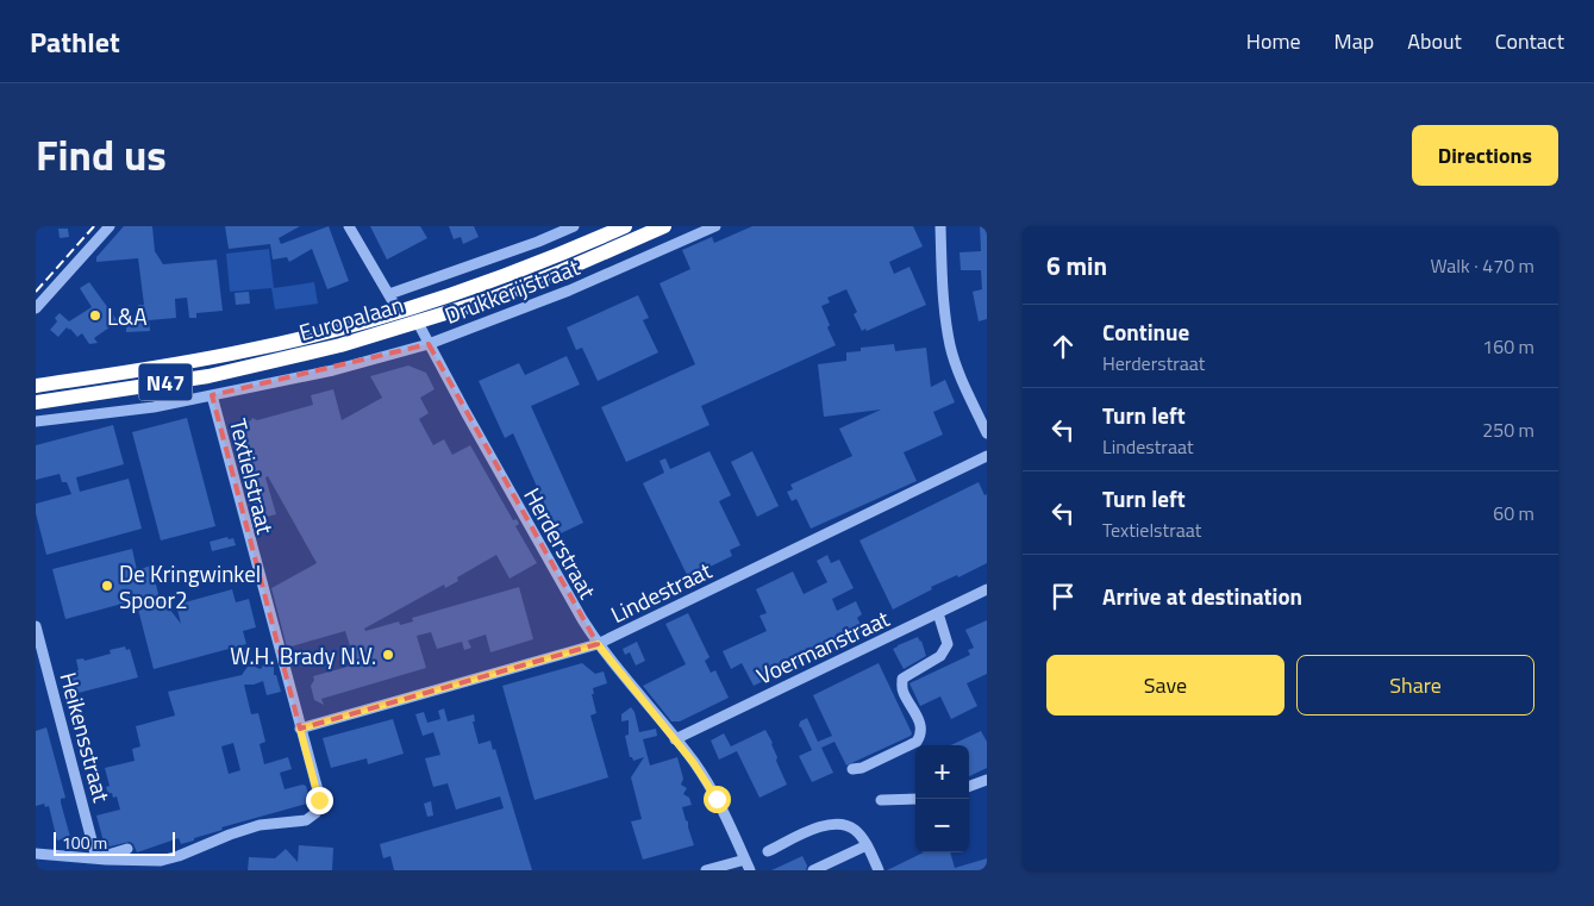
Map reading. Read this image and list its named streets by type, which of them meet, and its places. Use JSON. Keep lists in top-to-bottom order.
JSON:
{
  "streets": {
    "highway": ["Europalaan", "N47"],
    "street": [
      "Drukkerijstraat",
      "Textielstraat",
      "Herderstraat",
      "Lindestraat",
      "Voermanstraat",
      "Heikensstraat"
    ]
  },
  "crossings": [
    ["Drukkerijstraat", "Textielstraat"],
    ["Drukkerijstraat", "Herderstraat"],
    ["Europalaan", "Herderstraat"],
    ["Textielstraat", "Lindestraat"],
    ["Textielstraat", "Heikensstraat"],
    ["Herderstraat", "Lindestraat"],
    ["Herderstraat", "Voermanstraat"]
  ],
  "places": ["L&A", "De Kringwinkel Spoor2", "W.H. Brady N.V."],
  "scale_bar": "100 m",
  "page": {
    "header": "Pathlet",
    "nav": [
      "Home",
      "Map",
      "About",
      "Contact"
    ],
    "title": "Find us",
    "buttons": [
      "Directions",
      ["Save", "Share"]
    ],
    "heading": ["6 min", "Walk · 470 m"],
    "list": [
      ["Continue", "Herderstraat", "160 m"],
      ["Turn left", "Lindestraat", "250 m"],
      ["Turn left", "Textielstraat", "60 m"],
      "Arrive at destination"
    ],
    "map_buttons": ["+", "−"],
    "scale": "100 m"
  }
}
